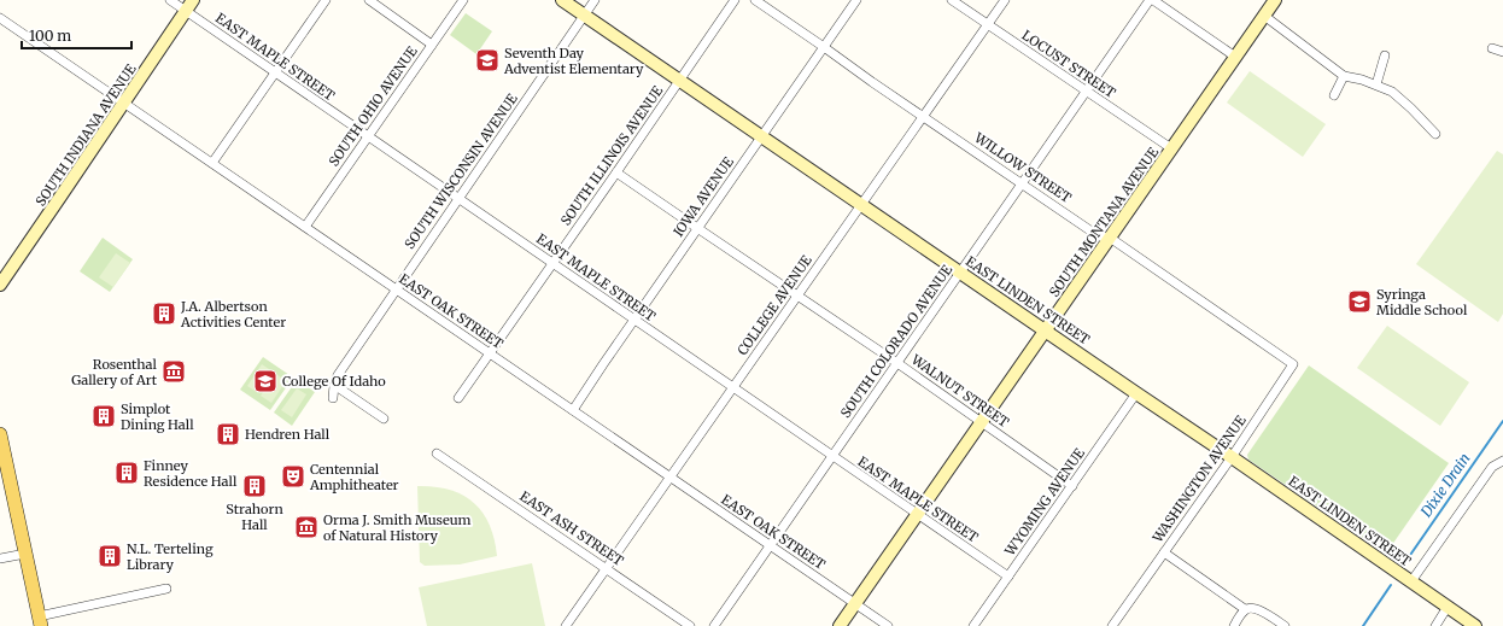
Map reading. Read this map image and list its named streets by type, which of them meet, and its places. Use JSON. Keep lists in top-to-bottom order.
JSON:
{
  "streets": {
    "main road": ["SOUTH INDIANA AVENUE", "SOUTH MONTANA AVENUE", "EAST LINDEN STREET"],
    "street": [
      "EAST MAPLE STREET",
      "LOCUST STREET",
      "SOUTH OHIO AVENUE",
      "SOUTH ILLINOIS AVENUE",
      "WILLOW STREET",
      "SOUTH WISCONSIN AVENUE",
      "IOWA AVENUE",
      "COLLEGE AVENUE",
      "EAST OAK STREET",
      "SOUTH COLORADO AVENUE",
      "WALNUT STREET",
      "WASHINGTON AVENUE",
      "WYOMING AVENUE",
      "EAST ASH STREET"
    ]
  },
  "crossings": [
    ["EAST MAPLE STREET", "SOUTH OHIO AVENUE"],
    ["EAST MAPLE STREET", "SOUTH INDIANA AVENUE"],
    ["EAST MAPLE STREET", "SOUTH ILLINOIS AVENUE"],
    ["EAST MAPLE STREET", "SOUTH WISCONSIN AVENUE"],
    ["EAST MAPLE STREET", "IOWA AVENUE"],
    ["EAST MAPLE STREET", "SOUTH MONTANA AVENUE"],
    ["EAST MAPLE STREET", "COLLEGE AVENUE"],
    ["EAST MAPLE STREET", "SOUTH COLORADO AVENUE"],
    ["EAST MAPLE STREET", "WYOMING AVENUE"],
    ["LOCUST STREET", "SOUTH MONTANA AVENUE"],
    ["LOCUST STREET", "COLLEGE AVENUE"],
    ["LOCUST STREET", "SOUTH COLORADO AVENUE"],
    ["SOUTH OHIO AVENUE", "EAST OAK STREET"],
    ["SOUTH INDIANA AVENUE", "EAST OAK STREET"],
    ["SOUTH ILLINOIS AVENUE", "EAST LINDEN STREET"],
    ["SOUTH ILLINOIS AVENUE", "EAST OAK STREET"],
    ["SOUTH ILLINOIS AVENUE", "WALNUT STREET"],
    ["WILLOW STREET", "IOWA AVENUE"],
    ["WILLOW STREET", "SOUTH MONTANA AVENUE"],
    ["WILLOW STREET", "COLLEGE AVENUE"],
    ["WILLOW STREET", "SOUTH COLORADO AVENUE"],
    ["WILLOW STREET", "WASHINGTON AVENUE"],
    ["SOUTH WISCONSIN AVENUE", "EAST LINDEN STREET"],
    ["SOUTH WISCONSIN AVENUE", "EAST OAK STREET"],
    ["IOWA AVENUE", "EAST LINDEN STREET"],
    ["IOWA AVENUE", "EAST OAK STREET"],
    ["IOWA AVENUE", "WALNUT STREET"],
    ["SOUTH MONTANA AVENUE", "EAST LINDEN STREET"],
    ["SOUTH MONTANA AVENUE", "EAST OAK STREET"],
    ["SOUTH MONTANA AVENUE", "WALNUT STREET"],
    ["EAST LINDEN STREET", "COLLEGE AVENUE"],
    ["EAST LINDEN STREET", "SOUTH COLORADO AVENUE"],
    ["EAST LINDEN STREET", "WASHINGTON AVENUE"],
    ["EAST LINDEN STREET", "WYOMING AVENUE"],
    ["COLLEGE AVENUE", "EAST OAK STREET"],
    ["COLLEGE AVENUE", "WALNUT STREET"],
    ["COLLEGE AVENUE", "EAST ASH STREET"],
    ["EAST OAK STREET", "SOUTH COLORADO AVENUE"],
    ["SOUTH COLORADO AVENUE", "WALNUT STREET"],
    ["WALNUT STREET", "WYOMING AVENUE"]
  ],
  "water": ["Dixie Drain"],
  "places": {
    "school or university": ["Seventh Day Adventist Elementary", "Syringa Middle School", "College Of Idaho"],
    "building": [
      "J.A. Albertson Activities Center",
      "Simplot Dining Hall",
      "Hendren Hall",
      "Finney Residence Hall",
      "Strahorn Hall",
      "N.L. Terteling Library"
    ],
    "museum": ["Rosenthal Gallery of Art", "Orma J. Smith Museum of Natural History"],
    "theatre": ["Centennial Amphitheater"]
  },
  "scale_bar": "100 m"
}
